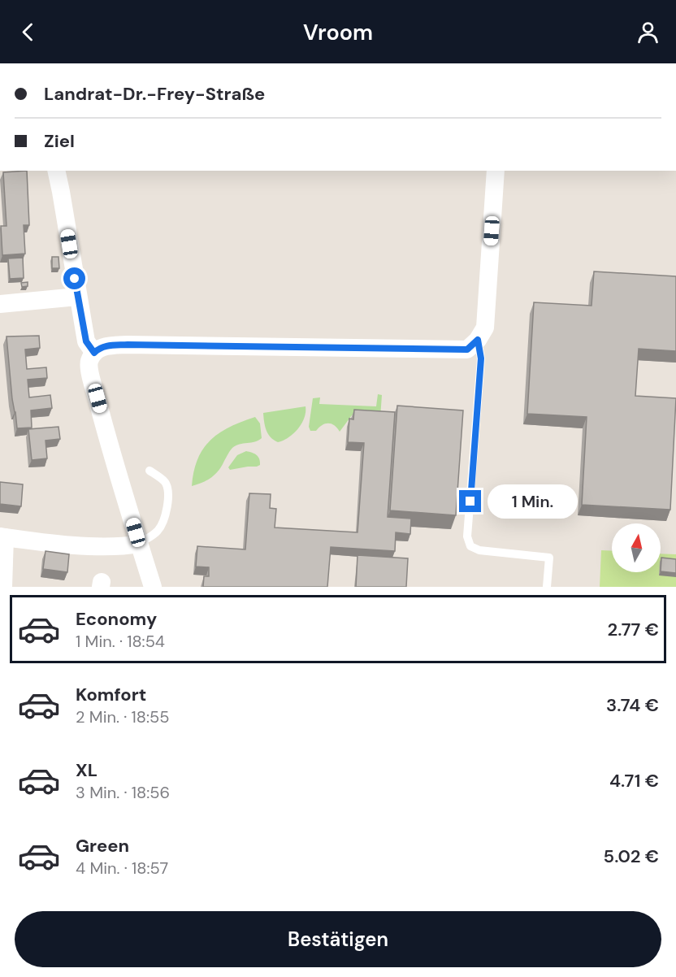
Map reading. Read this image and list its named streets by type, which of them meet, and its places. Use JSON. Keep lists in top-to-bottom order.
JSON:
{
  "north": "top",
  "page": {
    "header": "Vroom",
    "banner": ["Landrat-Dr.-Frey-Straße", "Ziel"],
    "bubble": "1 Min.",
    "list": [
      {
        "name": "Economy",
        "note": "1 Min. · 18:54",
        "value": "2.77 €"
      },
      {
        "name": "Komfort",
        "note": "2 Min. · 18:55",
        "value": "3.74 €"
      },
      {
        "name": "XL",
        "note": "3 Min. · 18:56",
        "value": "4.71 €"
      },
      {
        "name": "Green",
        "note": "4 Min. · 18:57",
        "value": "5.02 €"
      }
    ],
    "buttons": "Bestätigen"
  }
}
